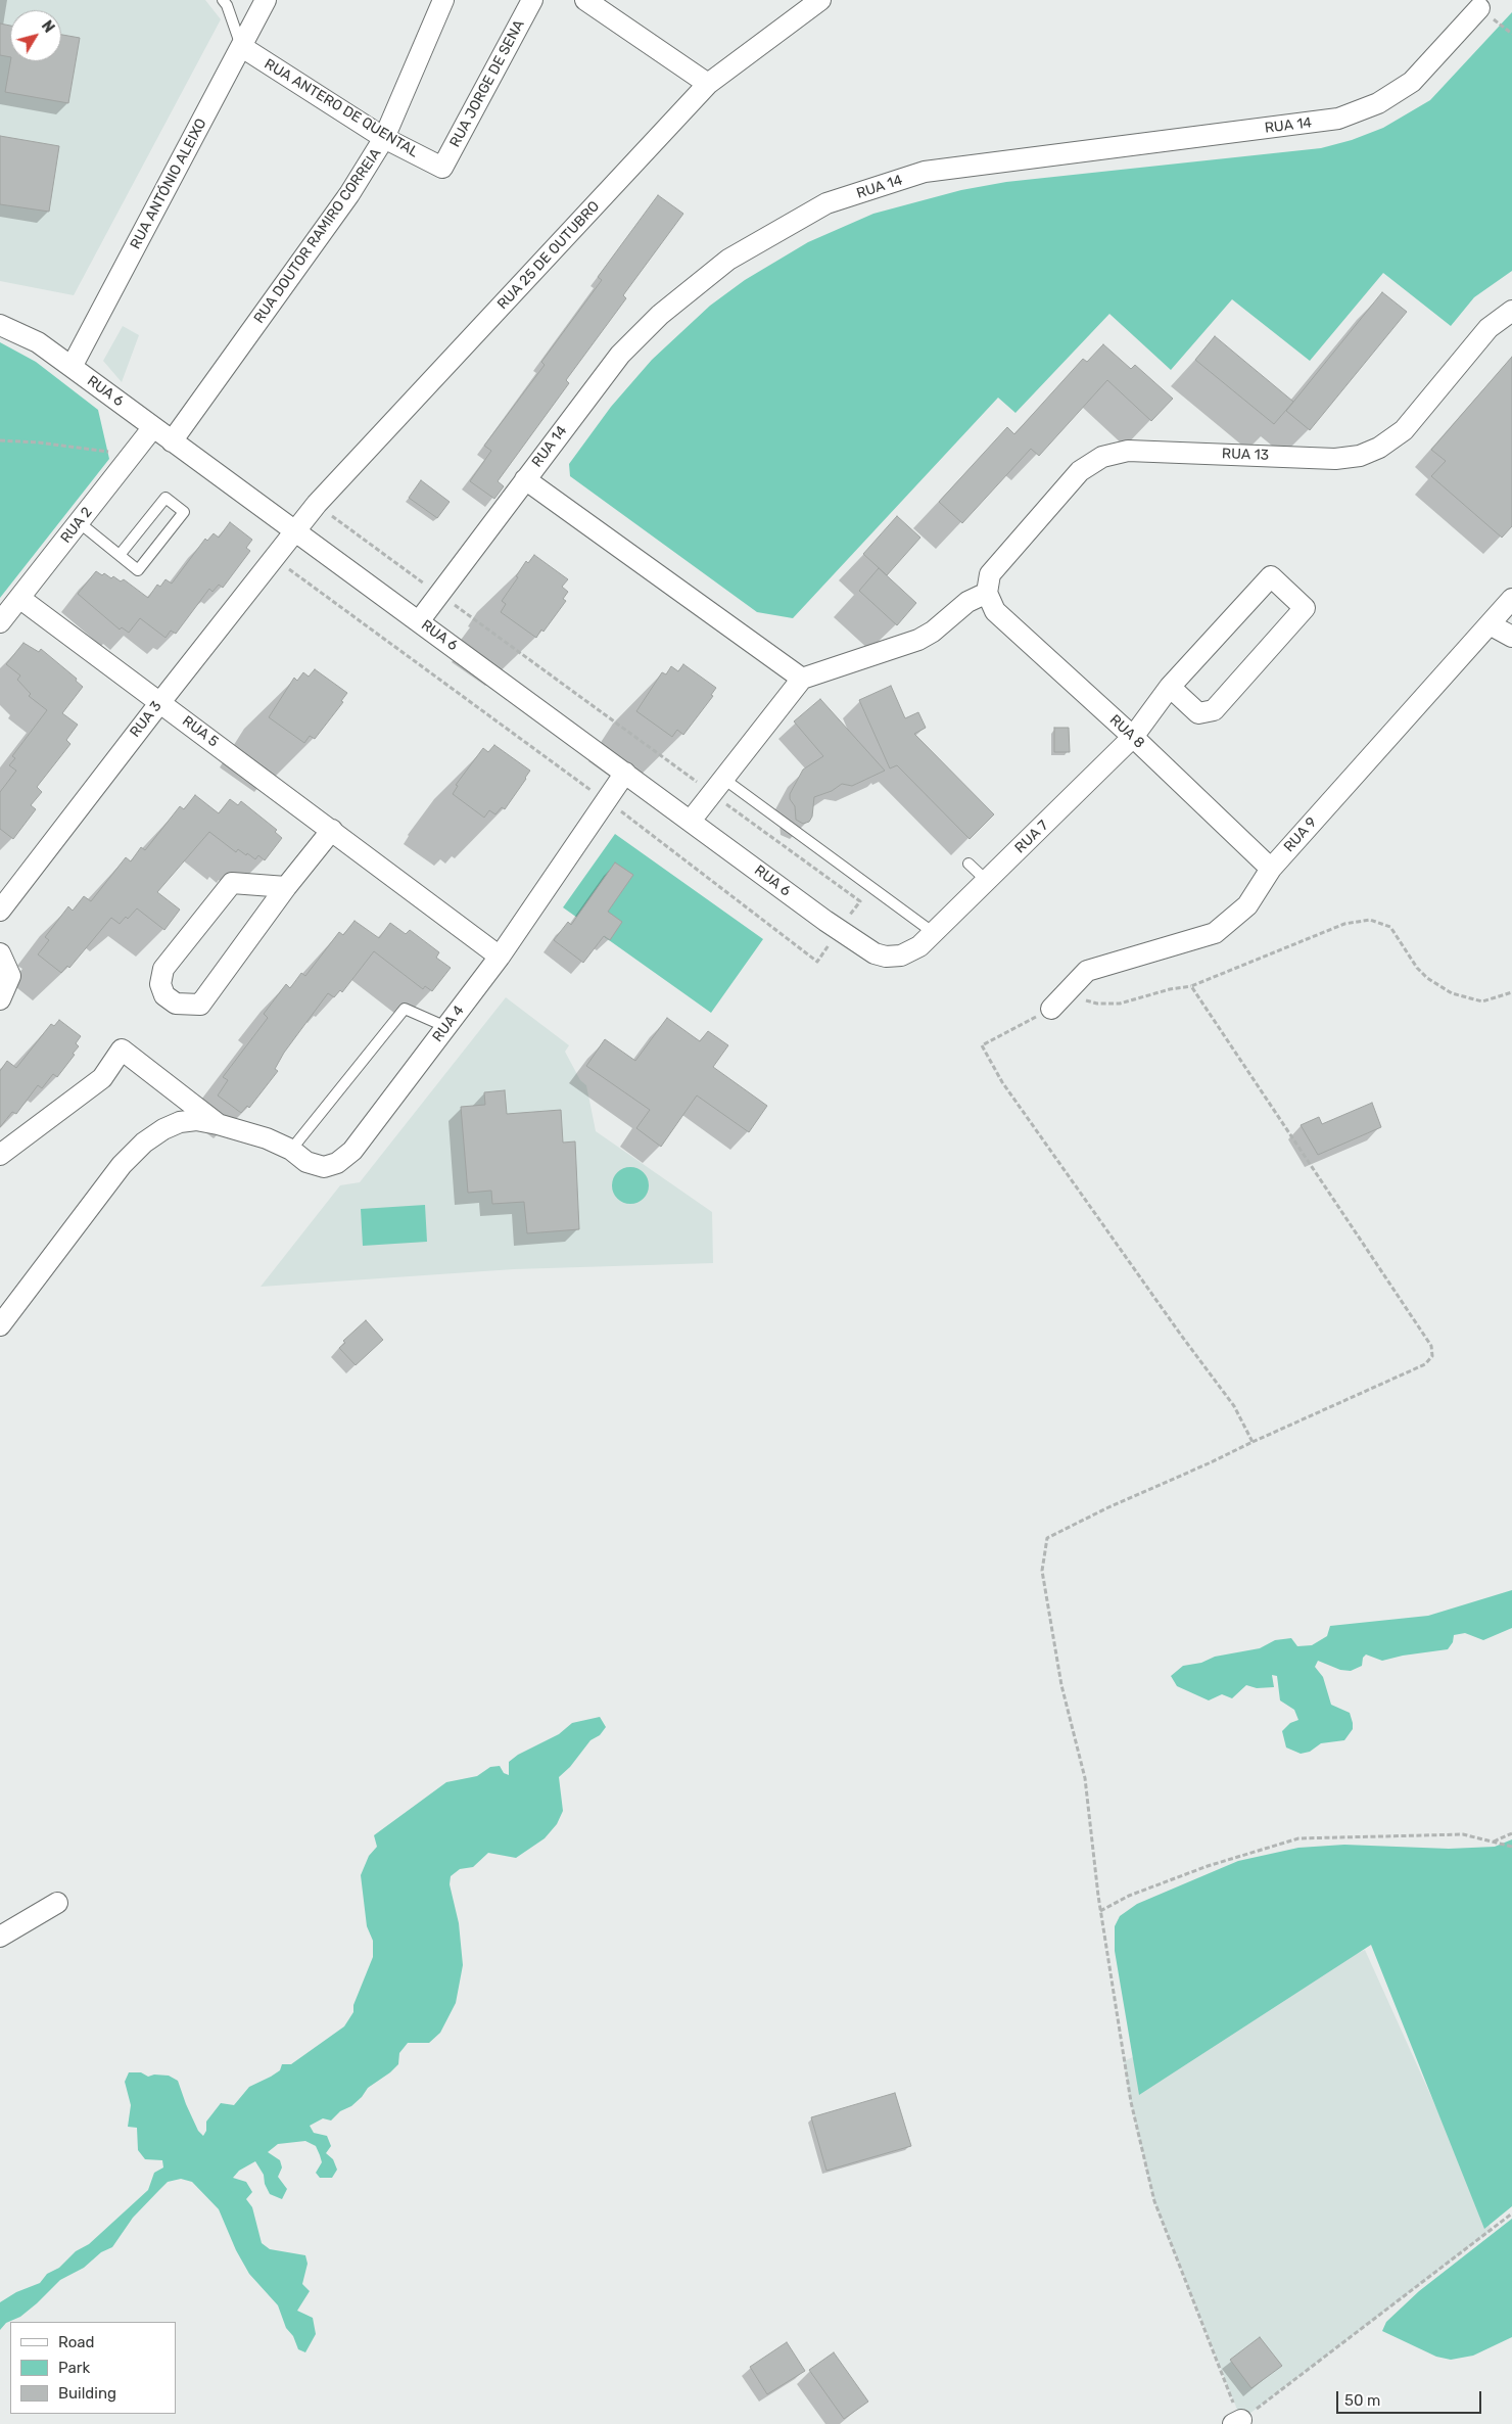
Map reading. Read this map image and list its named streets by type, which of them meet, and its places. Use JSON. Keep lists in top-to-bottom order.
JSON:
{
  "streets": {
    "street": [
      "RUA JORGE DE SENA",
      "RUA ANTERO DE QUENTAL",
      "RUA 14",
      "RUA ANTÓNIO ALEIXO",
      "RUA DOUTOR RAMIRO CORREIA",
      "RUA 25 DE OUTUBRO",
      "RUA 6",
      "RUA 13",
      "RUA 2",
      "RUA 3",
      "RUA 5",
      "RUA 8",
      "RUA 9",
      "RUA 7",
      "RUA 4"
    ]
  },
  "crossings": [
    ["RUA JORGE DE SENA", "RUA ANTERO DE QUENTAL"],
    ["RUA ANTERO DE QUENTAL", "RUA ANTÓNIO ALEIXO"],
    ["RUA ANTERO DE QUENTAL", "RUA DOUTOR RAMIRO CORREIA"],
    ["RUA 14", "RUA 6"],
    ["RUA ANTÓNIO ALEIXO", "RUA 6"],
    ["RUA DOUTOR RAMIRO CORREIA", "RUA 6"],
    ["RUA 25 DE OUTUBRO", "RUA 6"],
    ["RUA 25 DE OUTUBRO", "RUA 3"],
    ["RUA 6", "RUA 2"],
    ["RUA 6", "RUA 3"],
    ["RUA 6", "RUA 7"],
    ["RUA 6", "RUA 4"],
    ["RUA 13", "RUA 8"],
    ["RUA 2", "RUA 5"],
    ["RUA 3", "RUA 5"],
    ["RUA 5", "RUA 4"],
    ["RUA 8", "RUA 9"],
    ["RUA 8", "RUA 7"]
  ],
  "legend": ["Road", "Park", "Building"],
  "scale_bar": "50 m",
  "north": "top right"
}
